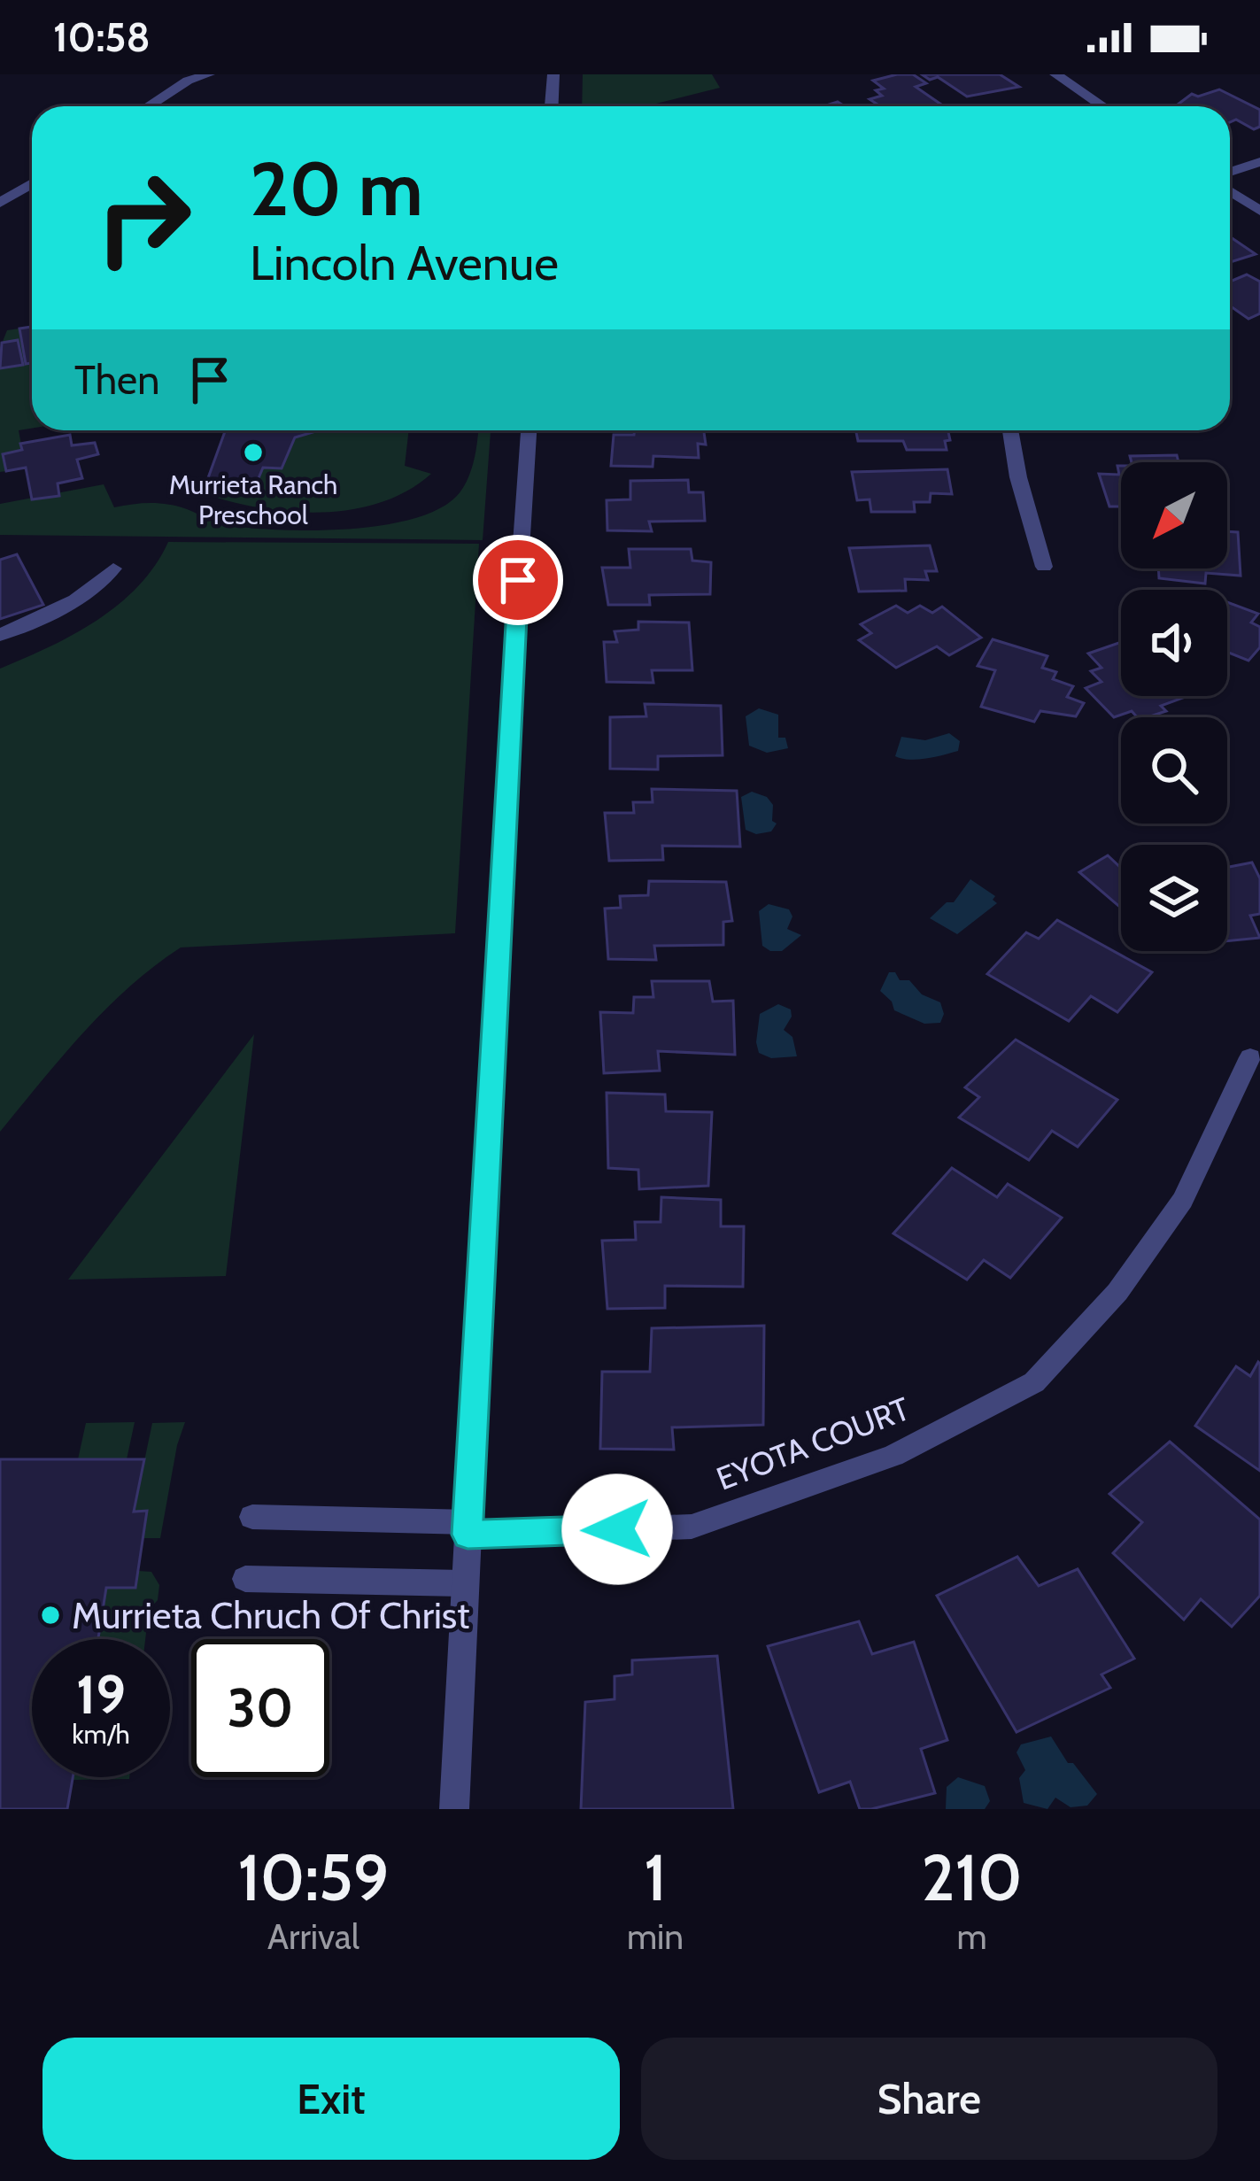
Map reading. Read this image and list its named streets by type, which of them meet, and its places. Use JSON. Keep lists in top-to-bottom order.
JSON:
{
  "streets": {
    "street": ["EYOTA COURT"]
  },
  "places": ["Murrieta Ranch Preschool", "Murrieta Chruch Of Christ"],
  "north": "bottom left",
  "page": {
    "status": "10:58",
    "turn": ["20 m", "Lincoln Avenue"],
    "then": "Then",
    "speed": "19 km/h",
    "limit": "30",
    "eta": [
      "10:59",
      "Arrival",
      "1",
      "min",
      "210",
      "m"
    ],
    "buttons": ["Exit", "Share"]
  }
}
